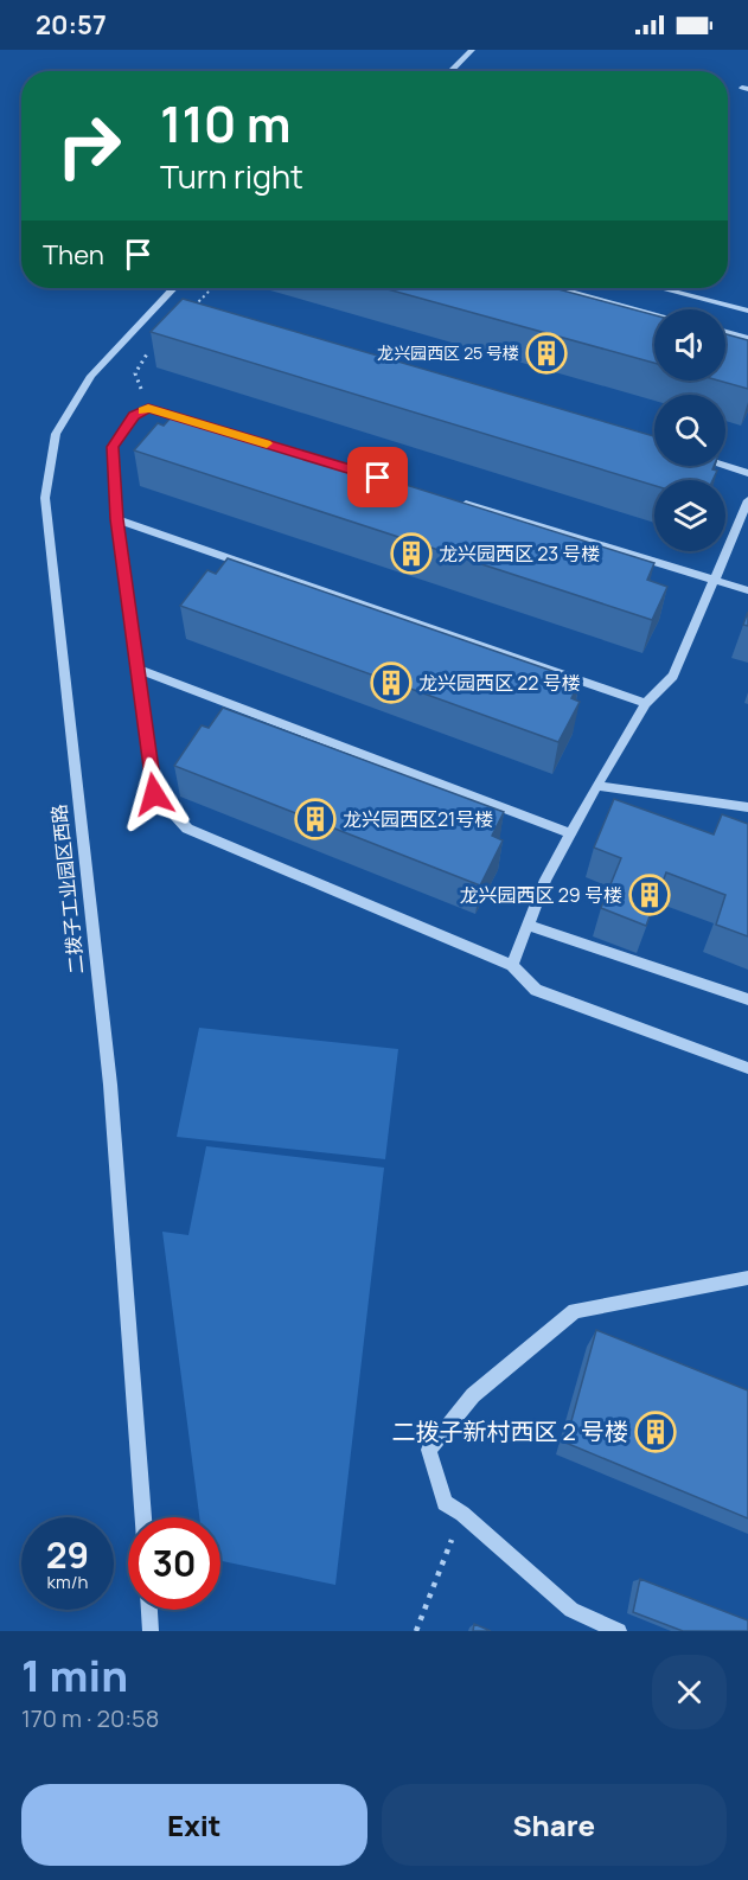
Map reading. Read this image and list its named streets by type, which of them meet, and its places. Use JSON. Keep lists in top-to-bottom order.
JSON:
{
  "streets": {
    "street": ["二拨子工业园区西路"]
  },
  "places": {
    "building": [
      "龙兴园西区 25 号楼",
      "龙兴园西区 23 号楼",
      "龙兴园西区 22 号楼",
      "龙兴园西区21号楼",
      "龙兴园西区 29 号楼",
      "二拨子新村西区 2 号楼"
    ]
  },
  "page": {
    "status": "20:57",
    "turn": ["110 m", "Turn right"],
    "then": "Then",
    "speed": "29 km/h",
    "limit": "30",
    "heading": ["1 min", "170 m · 20:58"],
    "buttons": ["Exit", "Share"]
  }
}
